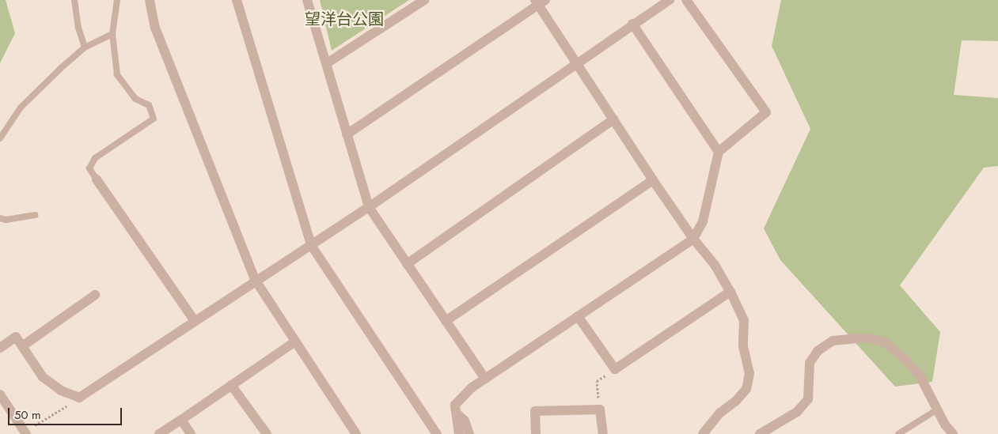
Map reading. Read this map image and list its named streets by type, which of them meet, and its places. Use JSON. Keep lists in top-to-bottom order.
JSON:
{
  "parks": ["望洋台公園"],
  "scale_bar": "50 m"
}
